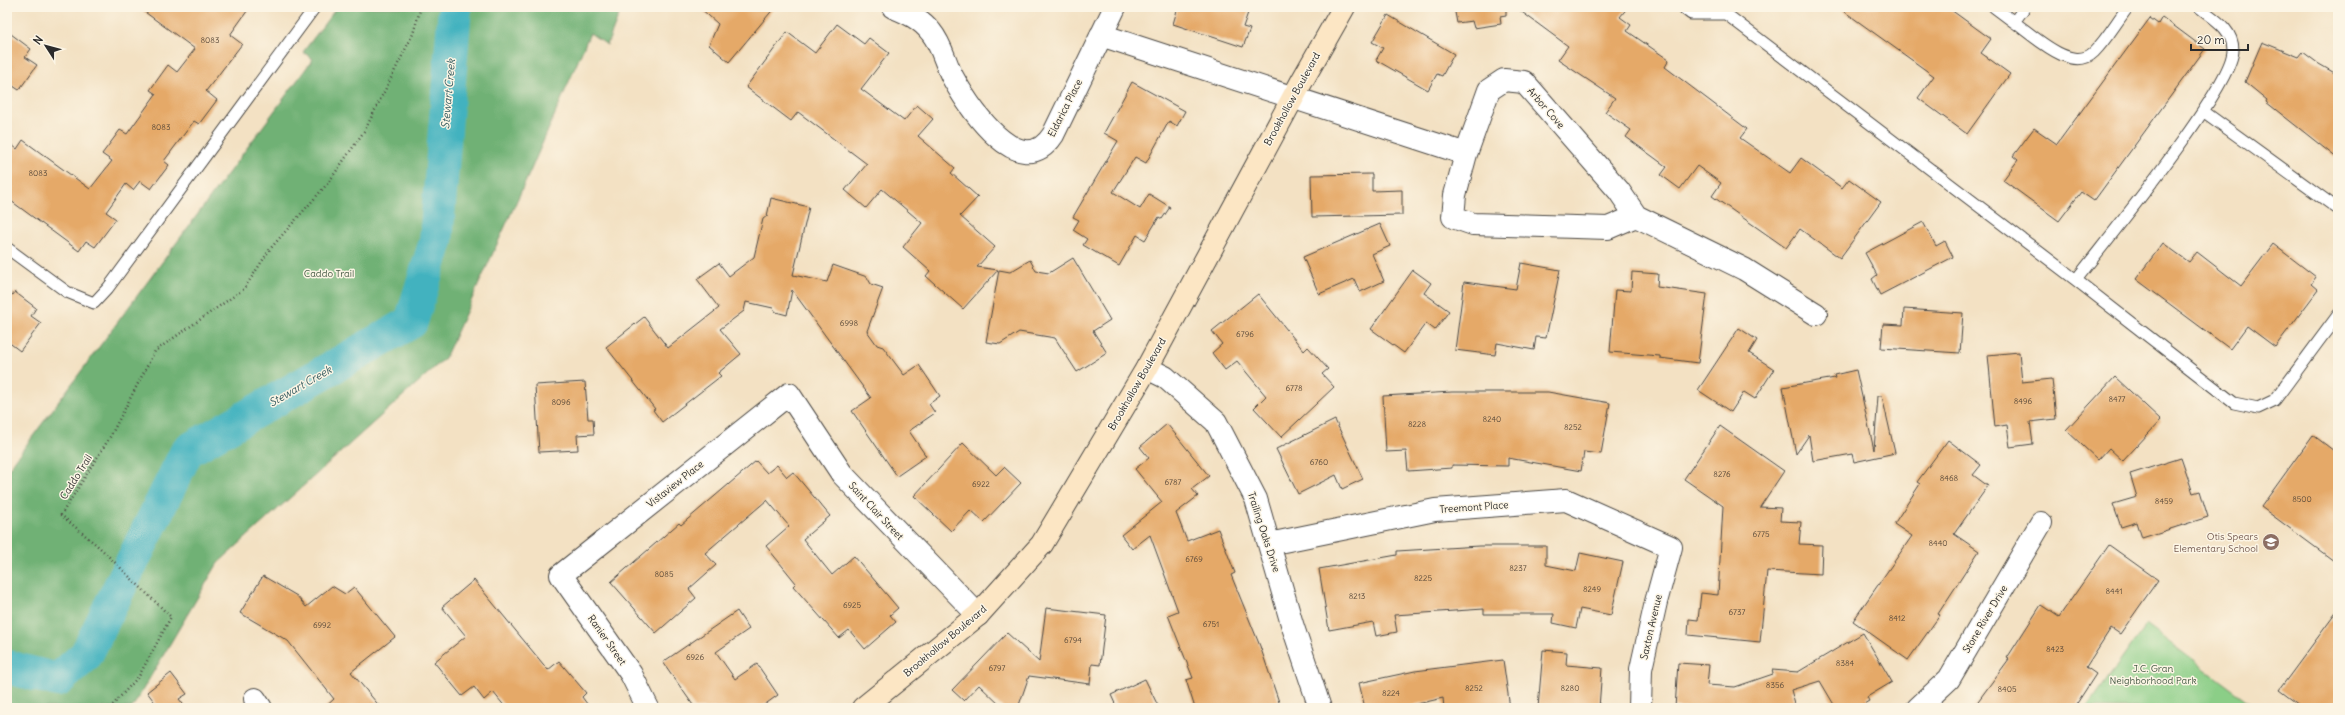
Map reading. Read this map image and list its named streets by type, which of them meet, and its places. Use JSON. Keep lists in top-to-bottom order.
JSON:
{
  "streets": {
    "street": [
      "Brookhollow Boulevard",
      "Eldarica Place",
      "Arbor Cove",
      "Vistaview Place",
      "Treemont Place",
      "Saint Clair Street",
      "Trailing Oaks Drive",
      "Stone River Drive",
      "Saxton Avenue",
      "Ranier Street"
    ],
    "path": ["Caddo Trail"]
  },
  "crossings": [
    ["Brookhollow Boulevard", "Saint Clair Street"],
    ["Brookhollow Boulevard", "Trailing Oaks Drive"],
    ["Vistaview Place", "Saint Clair Street"],
    ["Vistaview Place", "Ranier Street"],
    ["Treemont Place", "Trailing Oaks Drive"],
    ["Treemont Place", "Saxton Avenue"]
  ],
  "water": ["Stewart Creek"],
  "parks": ["Caddo Trail", "J.C. Gran Neighborhood Park"],
  "places": {
    "school or university": ["Otis Spears Elementary School"]
  },
  "house_numbers": [
    "8083",
    "8083",
    "8083",
    "6998",
    "6796",
    "6778",
    "8477",
    "8496",
    "8096",
    "8240",
    "8228",
    "8252",
    "6760",
    "8276",
    "8468",
    "6787",
    "6922",
    "8500",
    "8459",
    "6775",
    "8440",
    "6769",
    "8237",
    "8085",
    "8225",
    "8249",
    "8441",
    "8213",
    "6925",
    "6737",
    "8412",
    "6751",
    "6992",
    "6794",
    "8423",
    "6926",
    "8384",
    "6797",
    "8356",
    "8252",
    "8280",
    "8405",
    "8224"
  ],
  "scale_bar": "20 m",
  "north": "top left"
}
